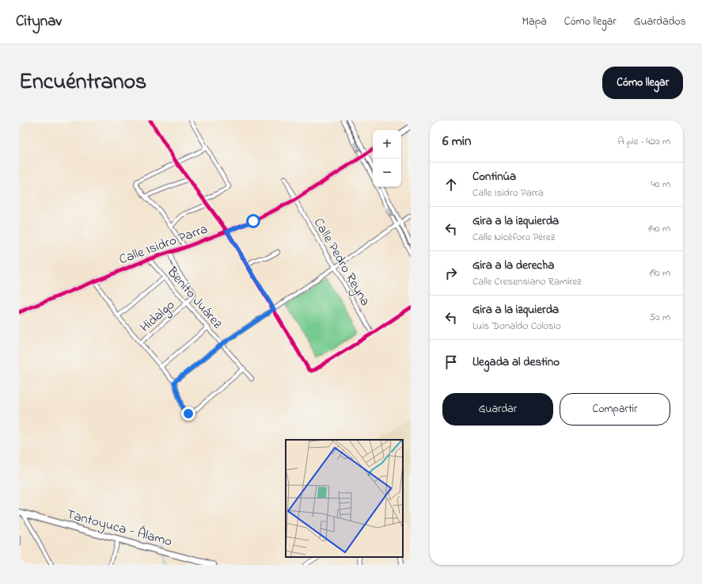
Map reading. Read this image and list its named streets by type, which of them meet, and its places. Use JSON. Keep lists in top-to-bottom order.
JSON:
{
  "streets": {
    "main road": ["Tantoyuca - Álamo"],
    "street": [
      "Calle Isidro Parra",
      "Calle Pedro Reyna",
      "Benito Juárez",
      "Hidalgo"
    ]
  },
  "crossings": [
    ["Calle Isidro Parra", "Calle Pedro Reyna"],
    ["Calle Isidro Parra", "Benito Juárez"],
    ["Benito Juárez", "Hidalgo"]
  ],
  "page": {
    "header": "Citynav",
    "nav": ["Mapa", "Cómo llegar", "Guardados"],
    "title": "Encuéntranos",
    "buttons": [
      "Cómo llegar",
      ["Guardar", "Compartir"]
    ],
    "heading": ["6 min", "A pie · 420 m"],
    "map_buttons": ["+", "−"],
    "list": [
      ["Continúa", "Calle Isidro Parra", "40 m"],
      ["Gira a la izquierda", "Calle Nicéforo Pérez", "140 m"],
      ["Gira a la derecha", "Calle Cresensiano Ramírez", "190 m"],
      ["Gira a la izquierda", "Luis Donaldo Colosio", "50 m"],
      "Llegada al destino"
    ]
  }
}
